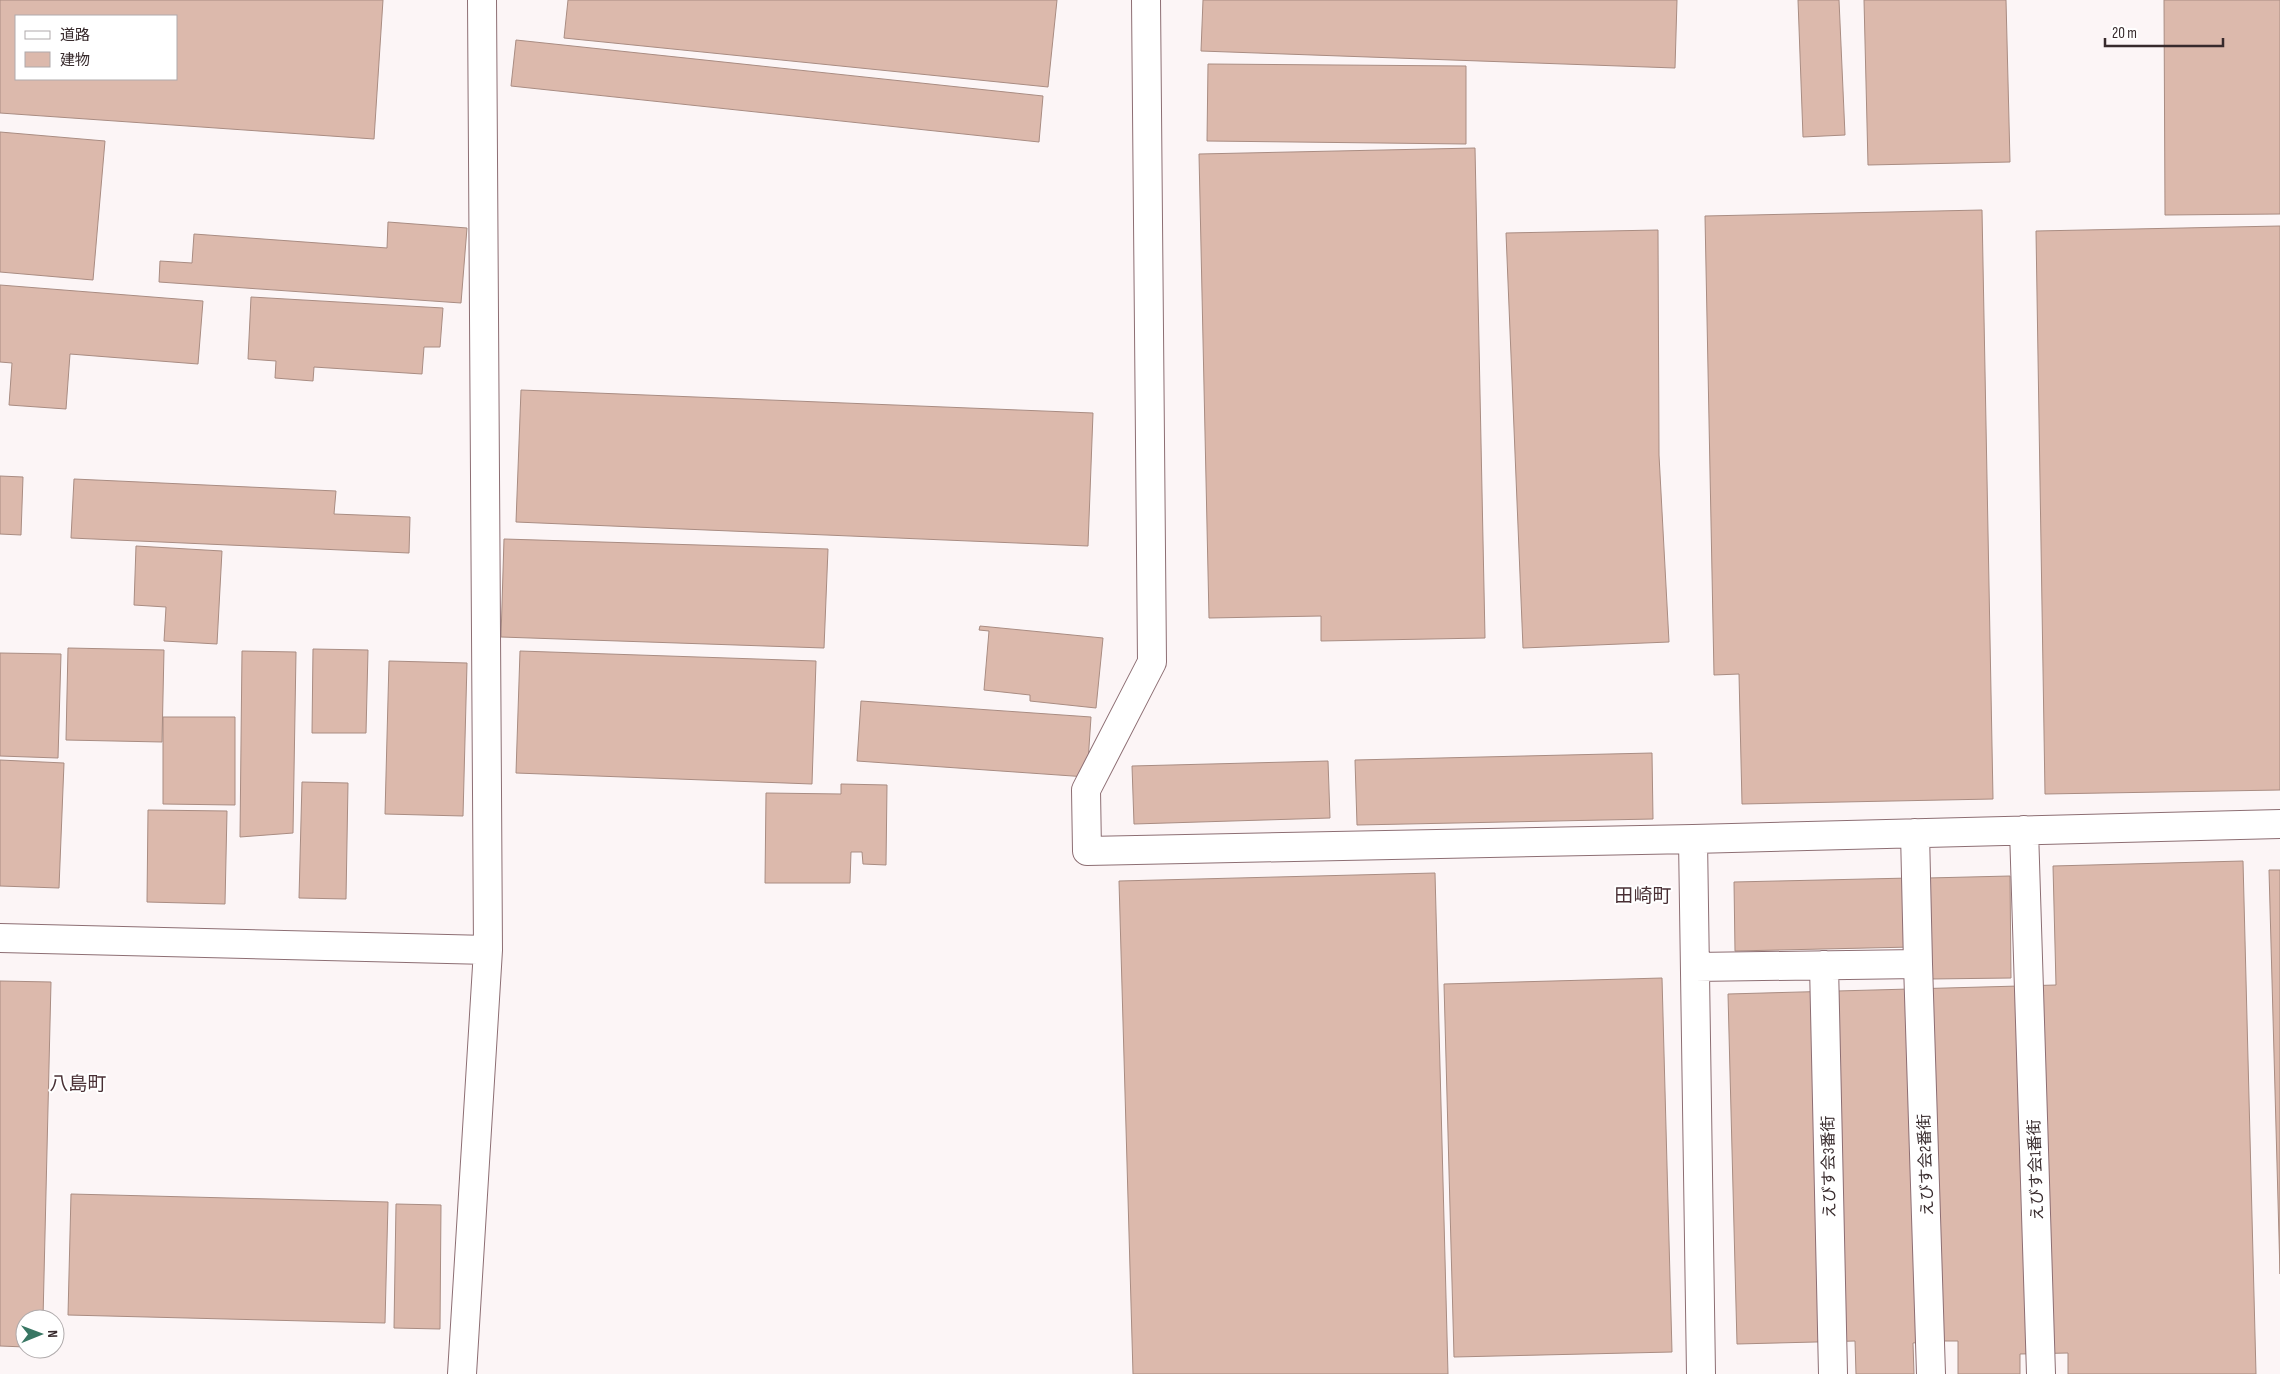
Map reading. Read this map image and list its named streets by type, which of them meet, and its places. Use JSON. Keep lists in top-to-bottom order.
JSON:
{
  "streets": {
    "street": ["えびす会2番街", "えびす会3番街", "えびす会1番街"]
  },
  "districts": ["田崎町", "八島町"],
  "legend": ["道路", "建物"],
  "scale_bar": "20 m",
  "north": "right"
}
